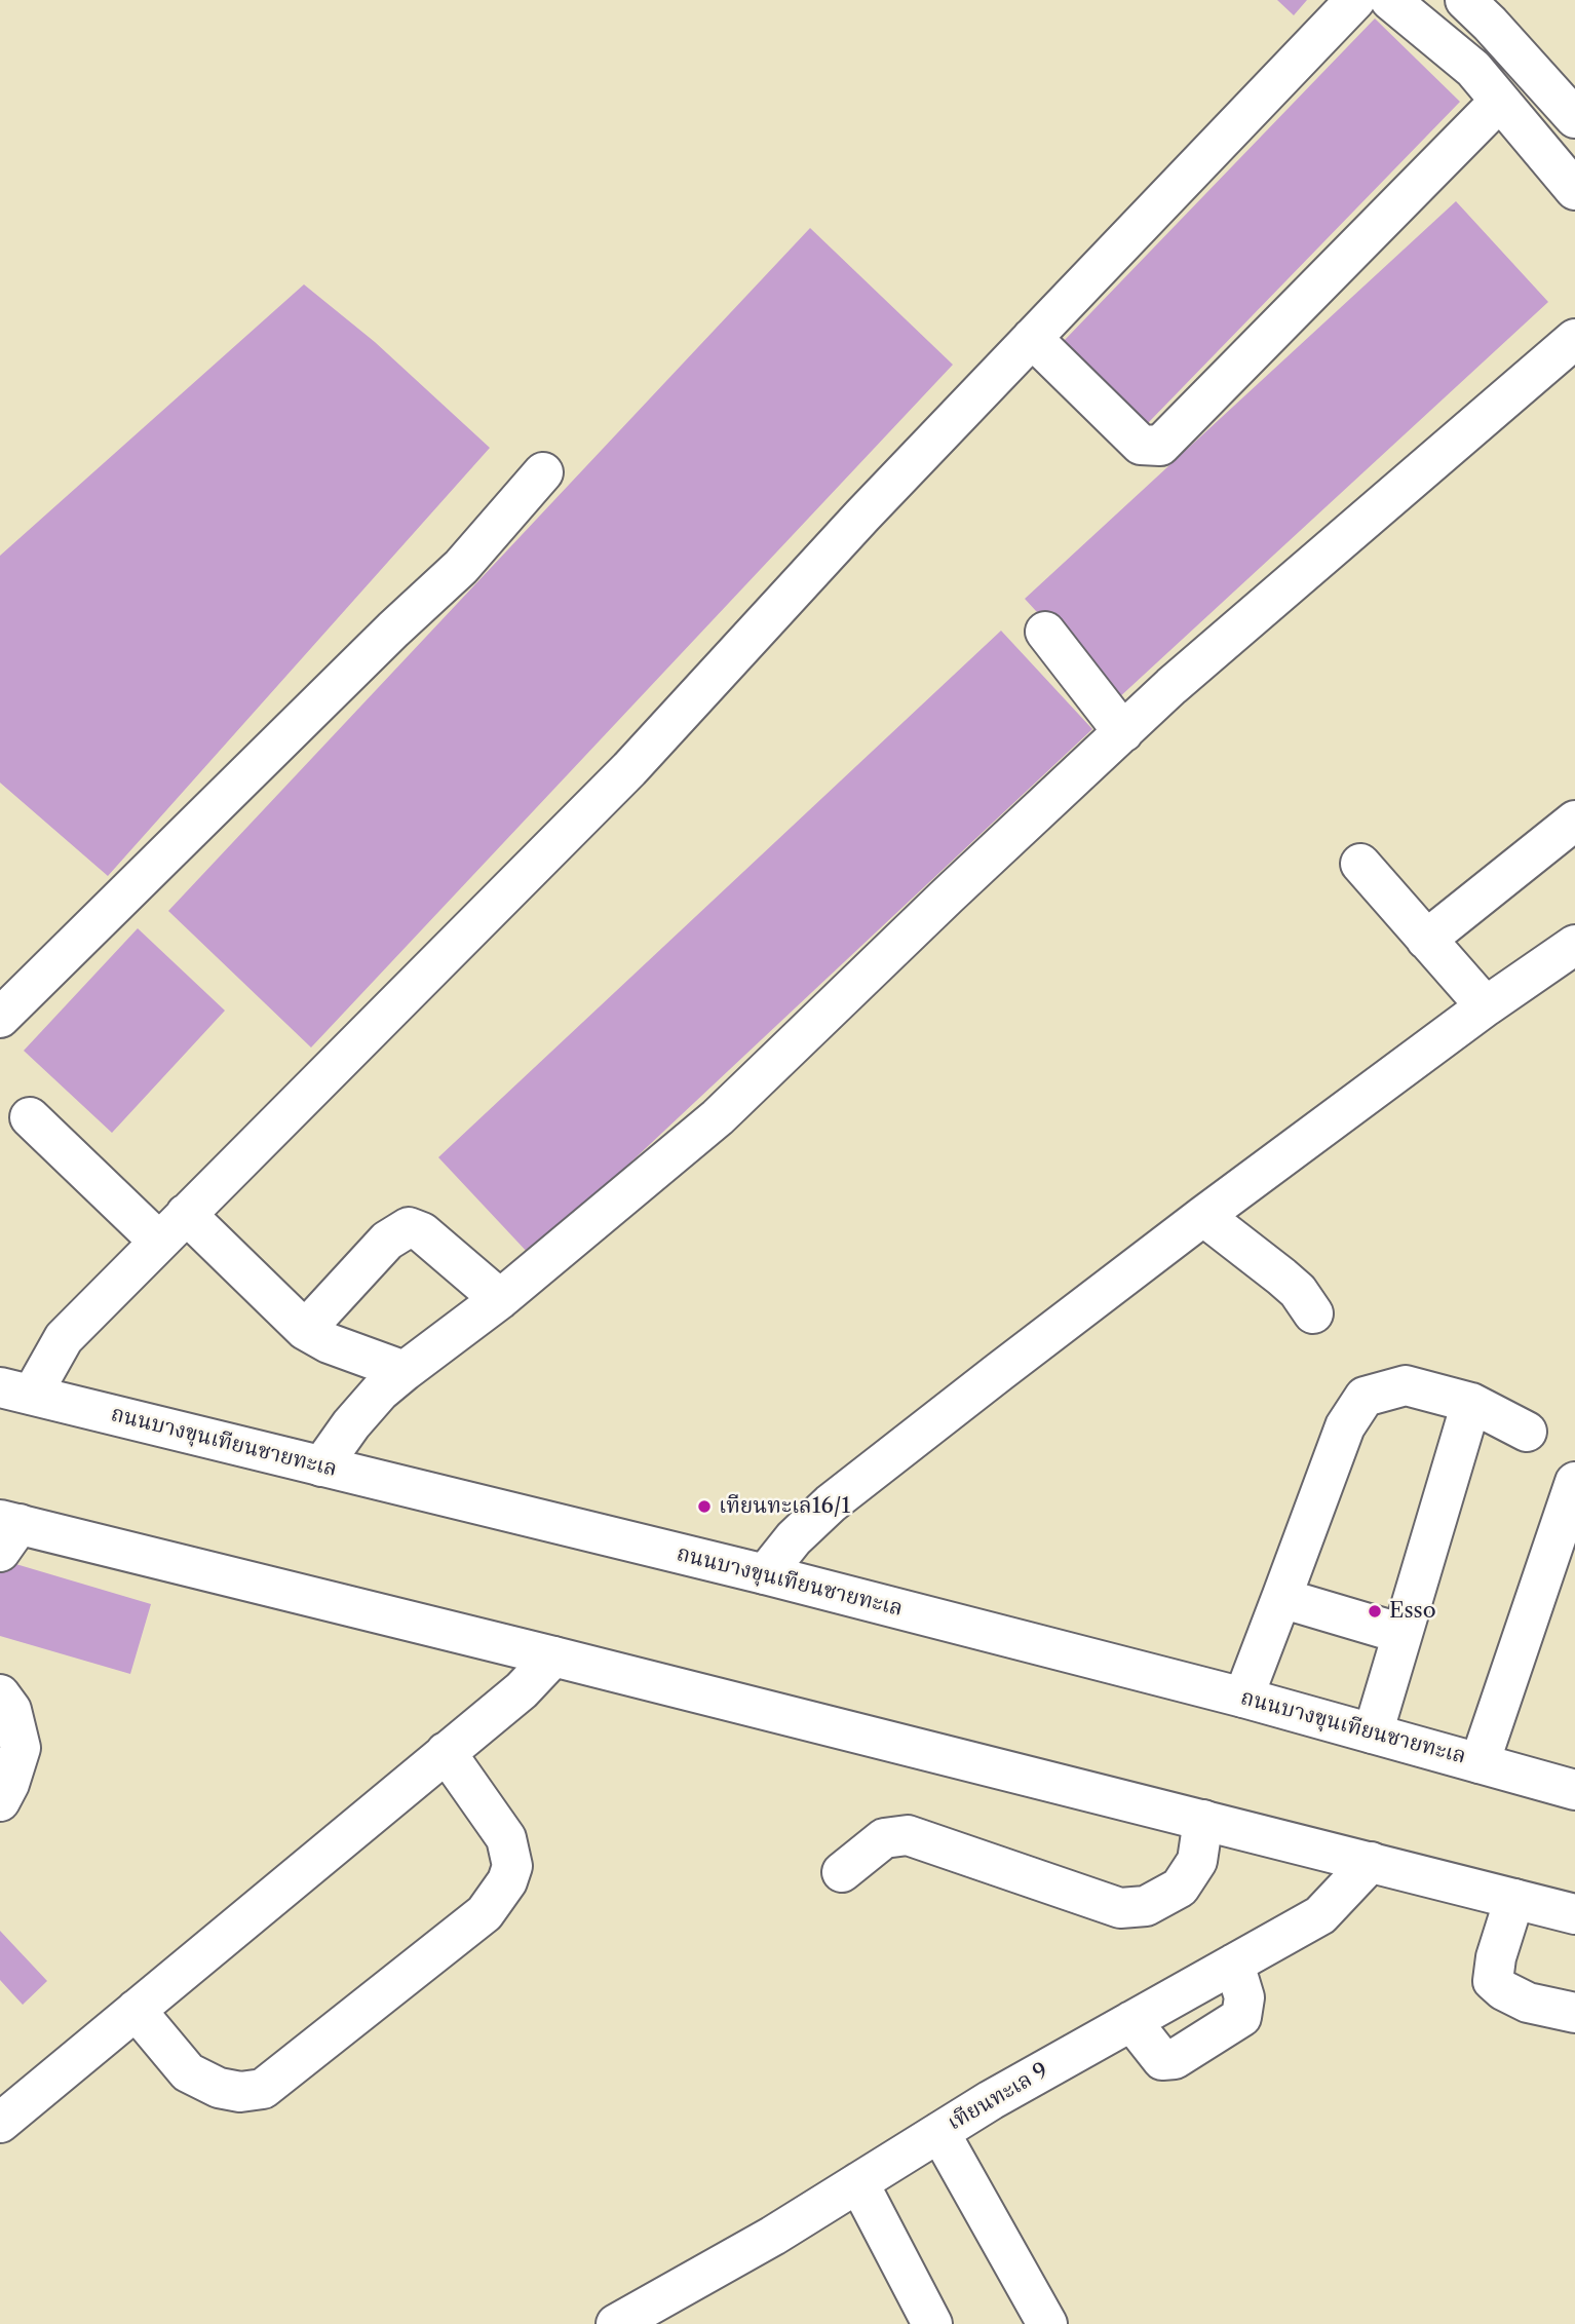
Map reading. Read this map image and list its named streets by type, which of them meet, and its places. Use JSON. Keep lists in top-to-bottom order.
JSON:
{
  "streets": {
    "main road": ["ถนนบางขุนเทียนชายทะเล", "เทียนทะเล 9"]
  },
  "places": ["เทียนทะเล16/1", "Esso"]
}
